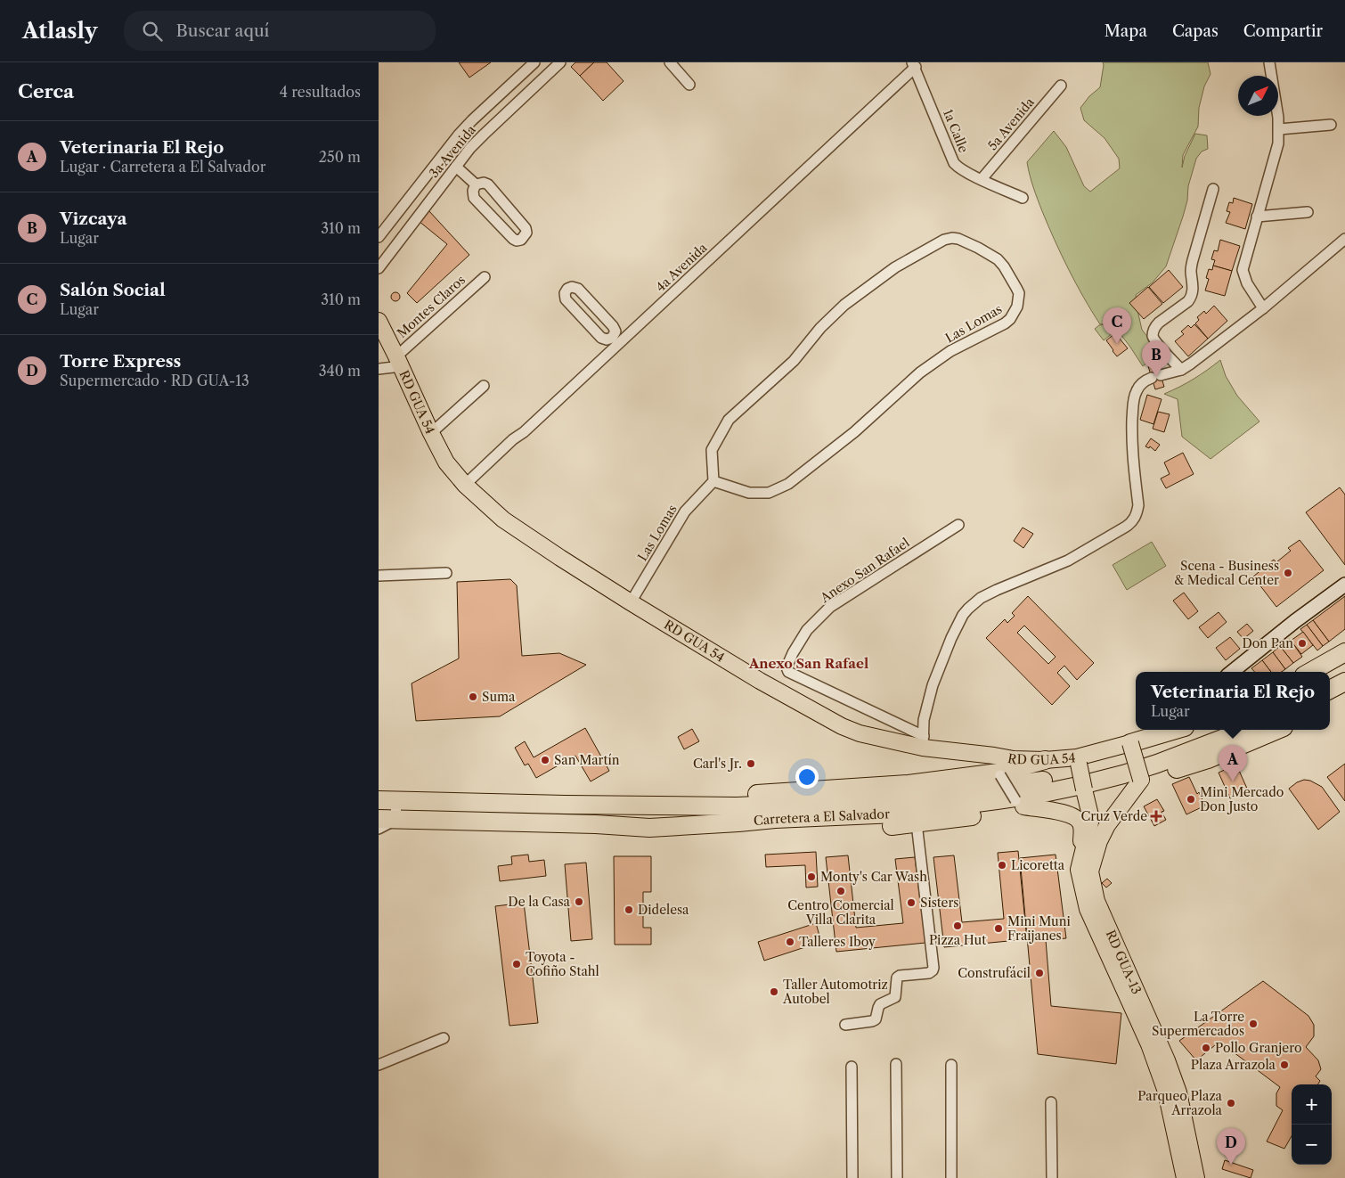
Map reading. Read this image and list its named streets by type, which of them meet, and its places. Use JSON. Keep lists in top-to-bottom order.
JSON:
{
  "streets": {
    "highway": ["Carretera a El Salvador"],
    "main road": ["RD GUA 54", "RD GUA-13"],
    "street": [
      "5a Avenida",
      "1a Calle",
      "3a Avenida",
      "4a Avenida",
      "Montes Claros",
      "Las Lomas",
      "Anexo San Rafael"
    ]
  },
  "crossings": [
    ["5a Avenida", "1a Calle"],
    ["1a Calle", "4a Avenida"],
    ["4a Avenida", "RD GUA 54"],
    ["Montes Claros", "RD GUA 54"],
    ["Las Lomas", "RD GUA 54"],
    ["RD GUA 54", "Anexo San Rafael"],
    ["RD GUA 54", "RD GUA-13"]
  ],
  "districts": ["Anexo San Rafael"],
  "places": {
    "other": [
      "Scena - Business & Medical Center",
      "Don Pan",
      "Suma",
      "San Martín",
      "Carl's Jr.",
      "Mini Mercado Don Justo",
      "Licoretta",
      "Monty's Car Wash",
      "Centro Comercial Villa Clarita",
      "De la Casa",
      "Sisters",
      "Didelesa",
      "Pizza Hut",
      "Mini Muni Fraijanes",
      "Talleres Iboy",
      "Toyota - Cofiño Stahl",
      "Construfácil",
      "Taller Automotriz Autobel",
      "La Torre Supermercados",
      "Pollo Granjero",
      "Plaza Arrazola",
      "Parqueo Plaza Arrazola"
    ],
    "health": ["Cruz Verde"]
  },
  "north": "top right",
  "page": {
    "header": "Atlasly",
    "search": "Buscar aquí",
    "nav": ["Mapa", "Capas", "Compartir"],
    "heading": ["Cerca", "4 resultados"],
    "list": [
      {
        "mark": "A",
        "name": "Veterinaria El Rejo",
        "note": "Lugar · Carretera a El Salvador",
        "value": "250 m"
      },
      {
        "mark": "B",
        "name": "Vizcaya",
        "note": "Lugar",
        "value": "310 m"
      },
      {
        "mark": "C",
        "name": "Salón Social",
        "note": "Lugar",
        "value": "310 m"
      },
      {
        "mark": "D",
        "name": "Torre Express",
        "note": "Supermercado · RD GUA-13",
        "value": "340 m"
      }
    ],
    "pins": [
      "C",
      "B",
      "A",
      "D"
    ],
    "popup": ["Veterinaria El Rejo", "Lugar"],
    "map_buttons": ["+", "−"]
  }
}
